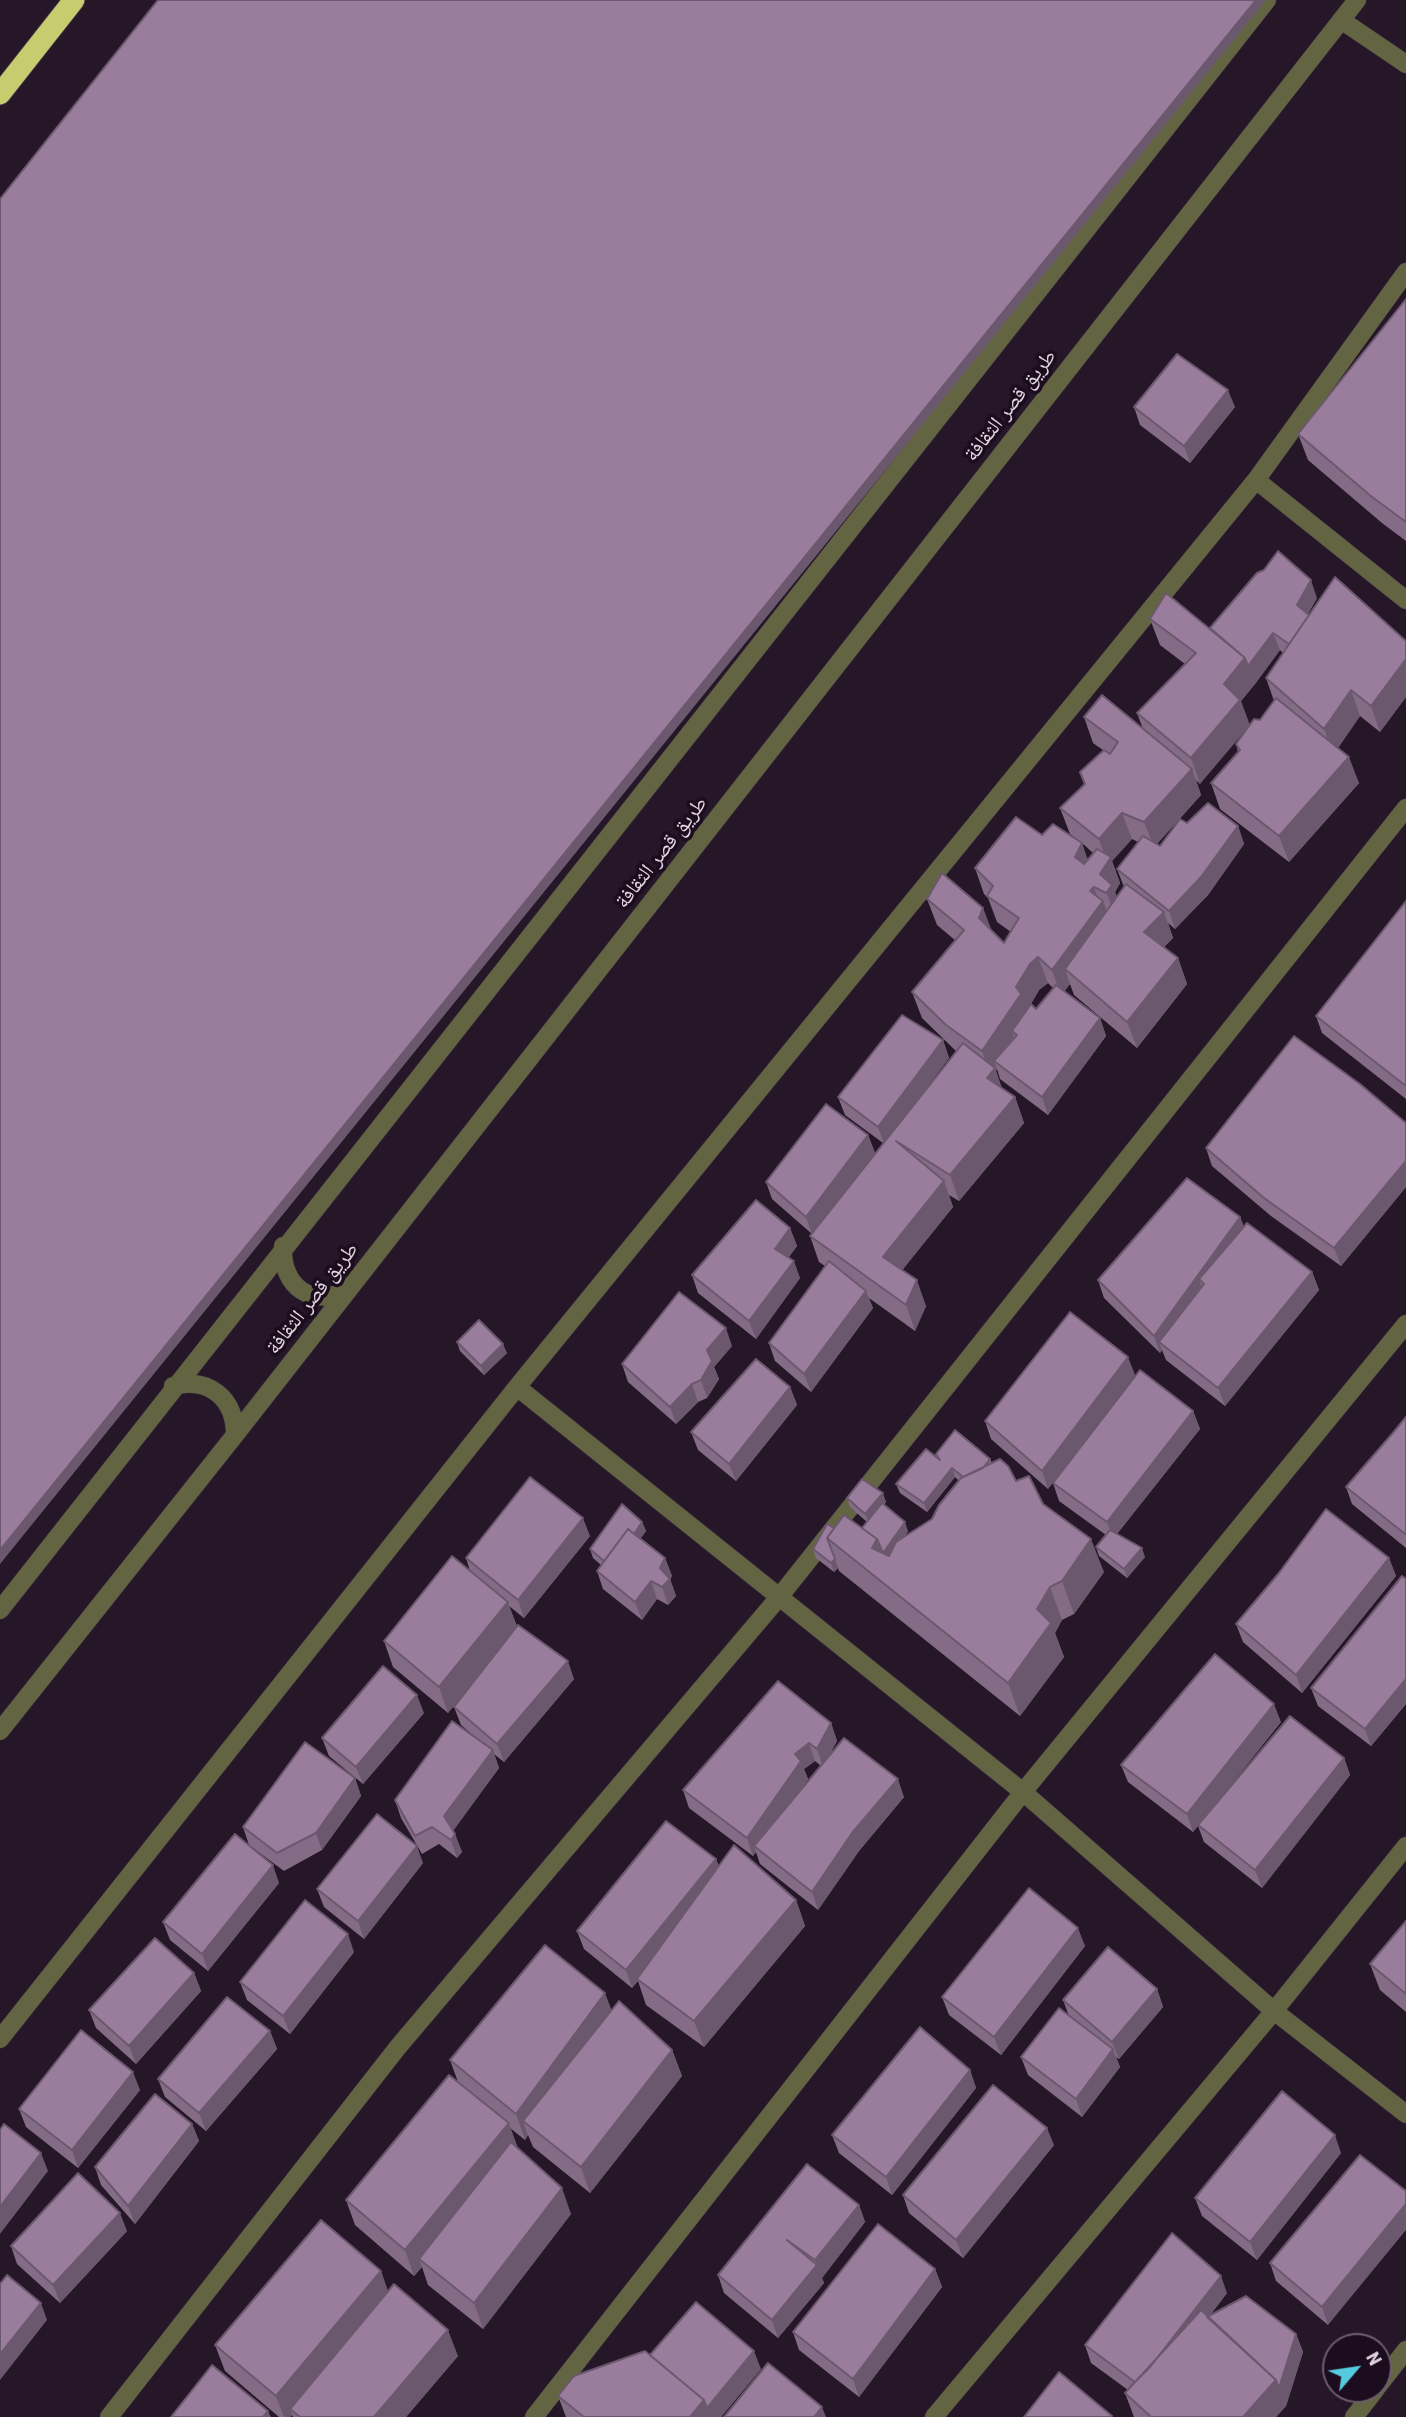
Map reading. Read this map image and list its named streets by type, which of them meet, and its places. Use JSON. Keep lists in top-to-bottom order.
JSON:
{
  "streets": {
    "street": ["طريق قصر الثقافة"]
  },
  "north": "top right"
}
